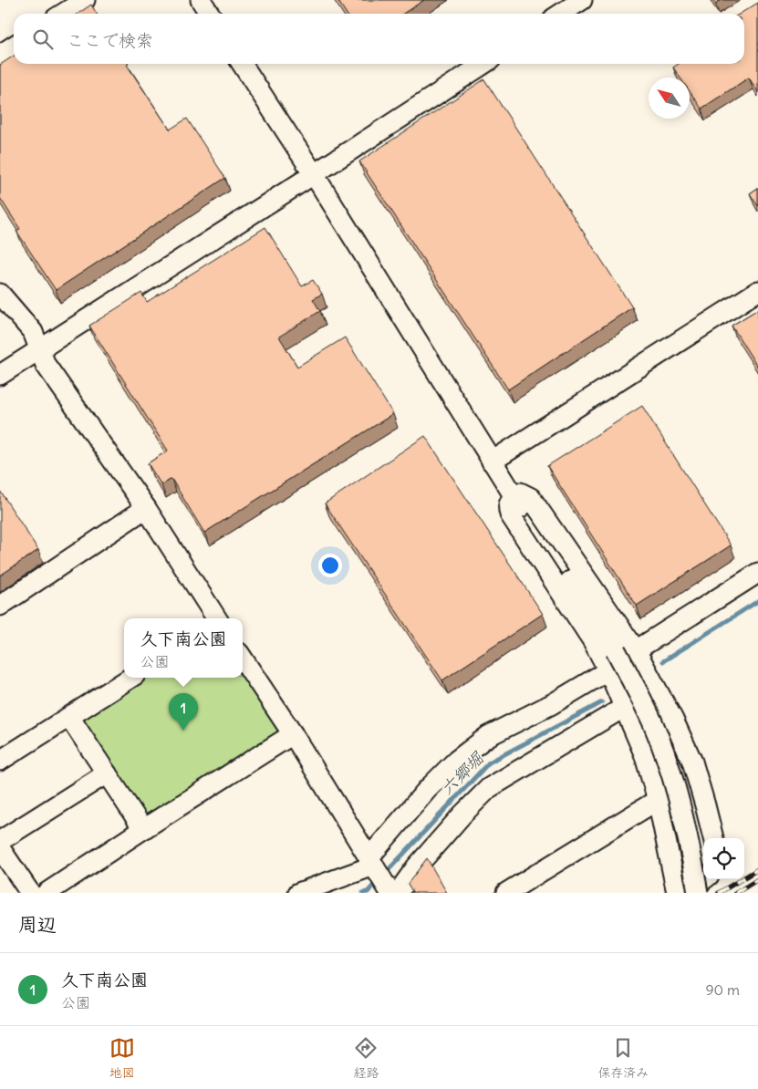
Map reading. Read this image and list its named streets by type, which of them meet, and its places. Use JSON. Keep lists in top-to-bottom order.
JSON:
{
  "water": ["六郷堀"],
  "north": "top left",
  "page": {
    "search": "ここで検索",
    "popup": ["久下南公園", "公園"],
    "pins": "1",
    "heading": "周辺",
    "list": [
      {
        "mark": "1",
        "name": "久下南公園",
        "note": "公園",
        "value": "90 m"
      }
    ],
    "nav": ["地図", "経路", "保存済み"]
  }
}
